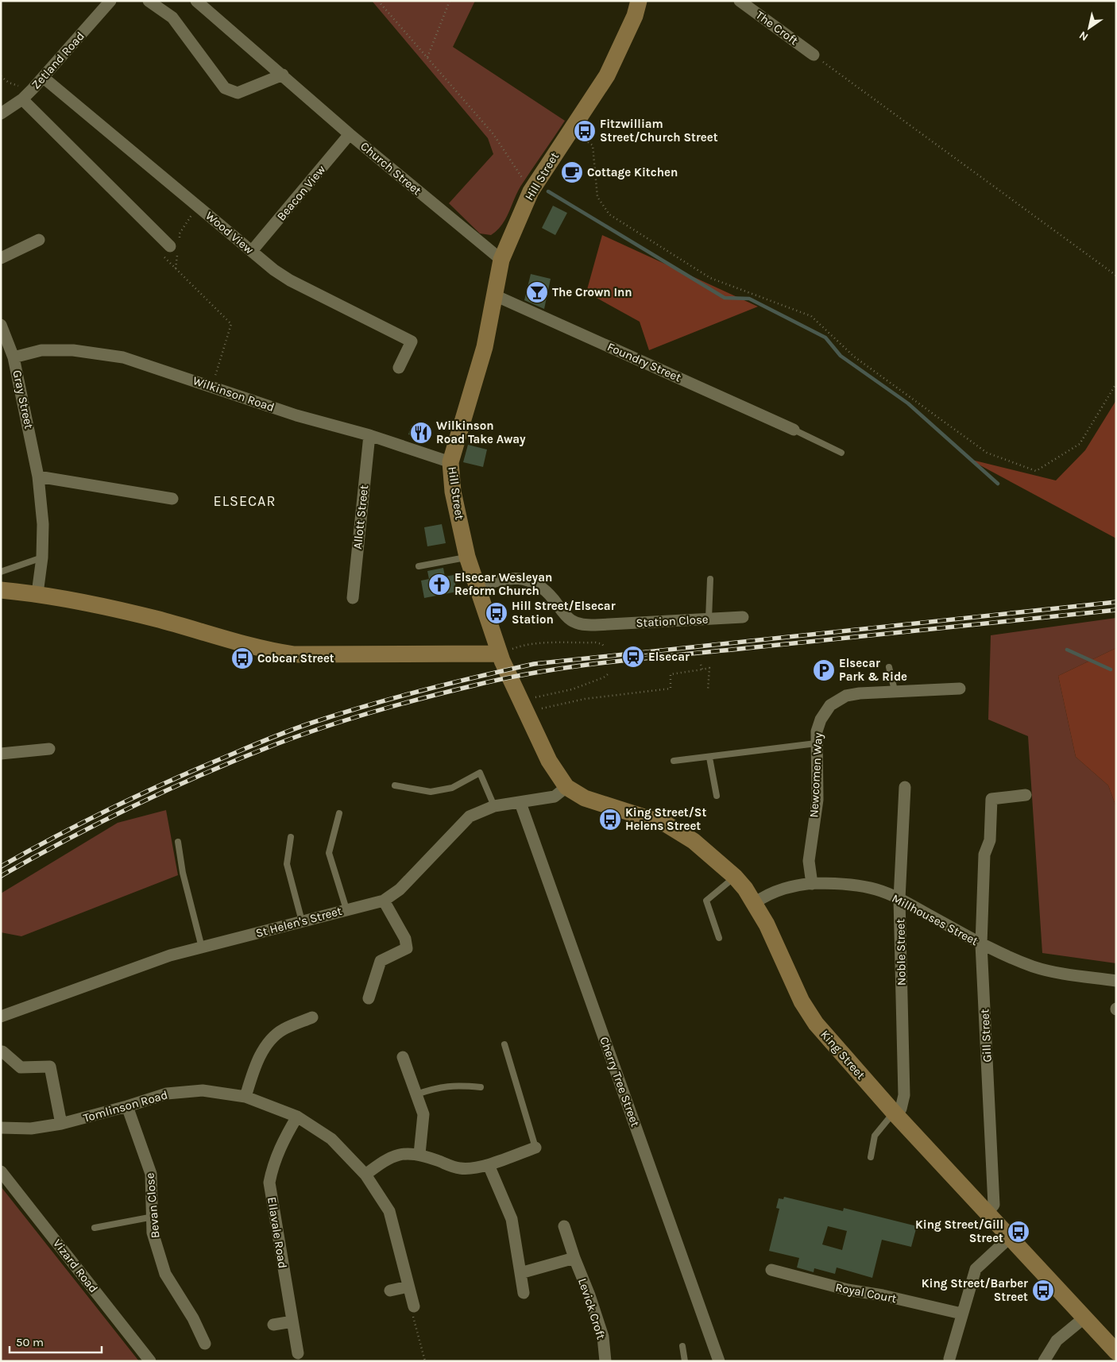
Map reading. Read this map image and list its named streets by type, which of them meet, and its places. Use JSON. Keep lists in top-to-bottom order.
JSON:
{
  "streets": {
    "main road": ["Hill Street", "King Street"],
    "street": [
      "The Croft",
      "Zetland Road",
      "Church Street",
      "Beacon View",
      "Wood View",
      "Foundry Street",
      "Wilkinson Road",
      "Gray Street",
      "Allott Street",
      "Station Close",
      "Newcomen Way",
      "Millhouses Street",
      "St Helen's Street",
      "Noble Street",
      "Gill Street",
      "Cherry Tree Street",
      "Tomlinson Road",
      "Bevan Close",
      "Ellavale Road",
      "Vizard Road",
      "Royal Court",
      "Levick Croft"
    ]
  },
  "crossings": [
    ["Zetland Road", "Wood View"],
    ["Church Street", "Hill Street"],
    ["Church Street", "Beacon View"],
    ["Hill Street", "Foundry Street"],
    ["Hill Street", "Wilkinson Road"],
    ["Hill Street", "Station Close"],
    ["Hill Street", "St Helen's Street"],
    ["Hill Street", "King Street"],
    ["Beacon View", "Wood View"],
    ["Wilkinson Road", "Gray Street"],
    ["Wilkinson Road", "Allott Street"],
    ["Newcomen Way", "Millhouses Street"],
    ["Millhouses Street", "Noble Street"],
    ["Millhouses Street", "Gill Street"],
    ["Millhouses Street", "King Street"],
    ["St Helen's Street", "King Street"],
    ["St Helen's Street", "Cherry Tree Street"],
    ["Noble Street", "King Street"],
    ["Gill Street", "King Street"],
    ["Tomlinson Road", "Bevan Close"],
    ["Tomlinson Road", "Ellavale Road"]
  ],
  "districts": ["ELSECAR"],
  "places": {
    "bus stop": [
      "Fitzwilliam Street/Church Street",
      "Hill Street/Elsecar Station",
      "Cobcar Street",
      "King Street/St Helens Street",
      "King Street/Gill Street",
      "King Street/Barber Street"
    ],
    "cafe": ["Cottage Kitchen"],
    "bar": ["The Crown Inn"],
    "restaurant": ["Wilkinson Road Take Away"],
    "church": ["Elsecar Wesleyan Reform Church"],
    "station": ["Elsecar"],
    "parking": ["Elsecar Park & Ride"]
  },
  "scale_bar": "50 m",
  "north": "bottom left"
}
